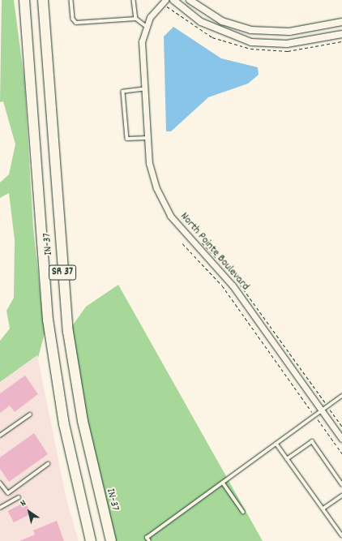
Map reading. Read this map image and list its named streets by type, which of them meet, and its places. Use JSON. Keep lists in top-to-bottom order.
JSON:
{
  "streets": {
    "highway": ["IN-37", "SR 37"],
    "street": ["North Pointe Boulevard"]
  },
  "north": "top left"
}
